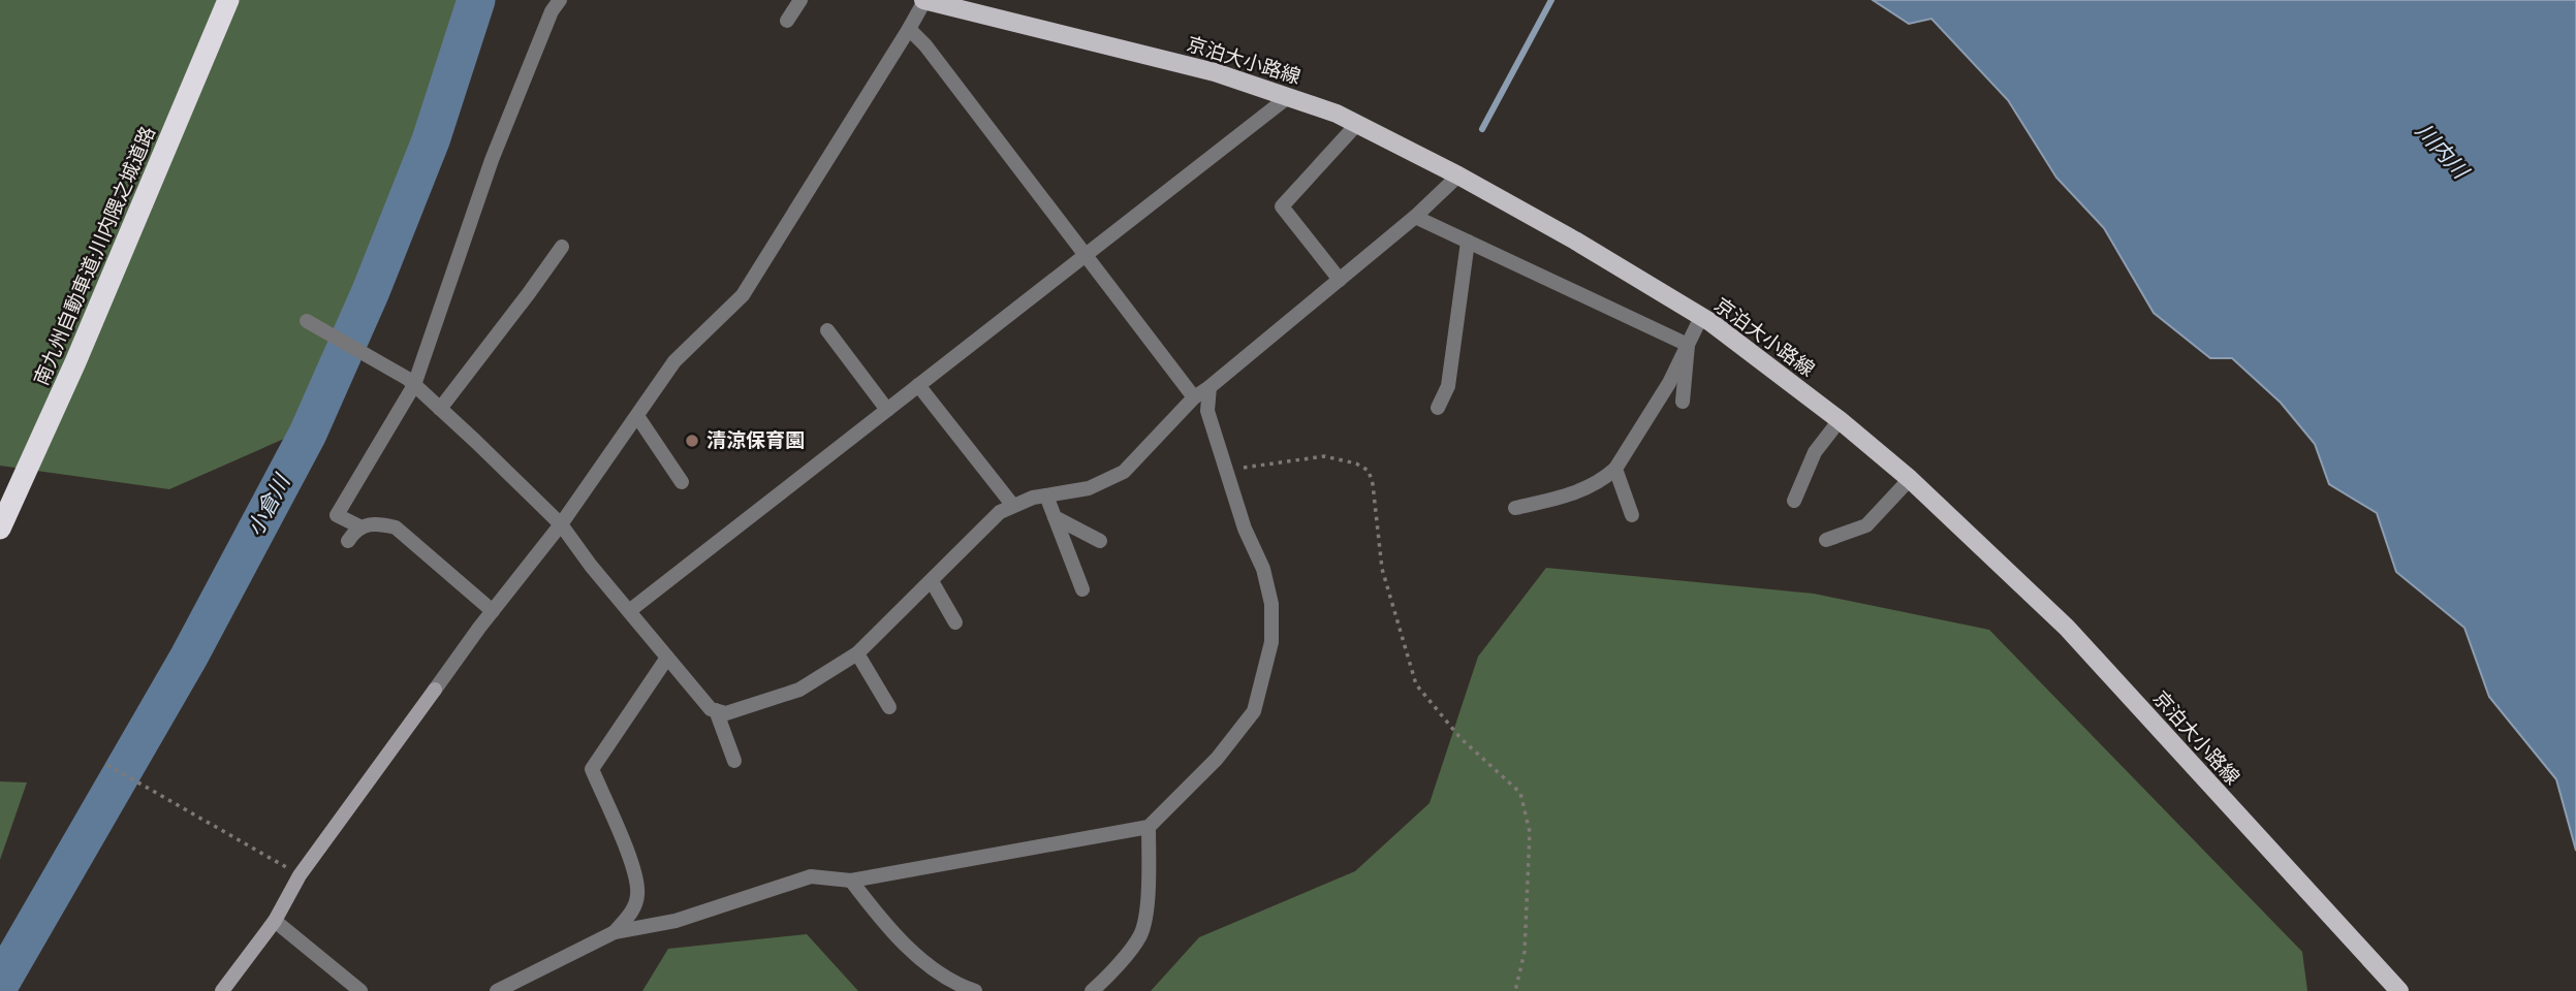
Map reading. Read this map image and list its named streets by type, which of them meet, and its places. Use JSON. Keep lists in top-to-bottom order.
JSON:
{
  "streets": {
    "highway": ["南九州自動車道;川内隈之城道路"],
    "main road": ["京泊大小路線"]
  },
  "water": ["川内川", "小倉川"],
  "places": ["清涼保育園"]
}
